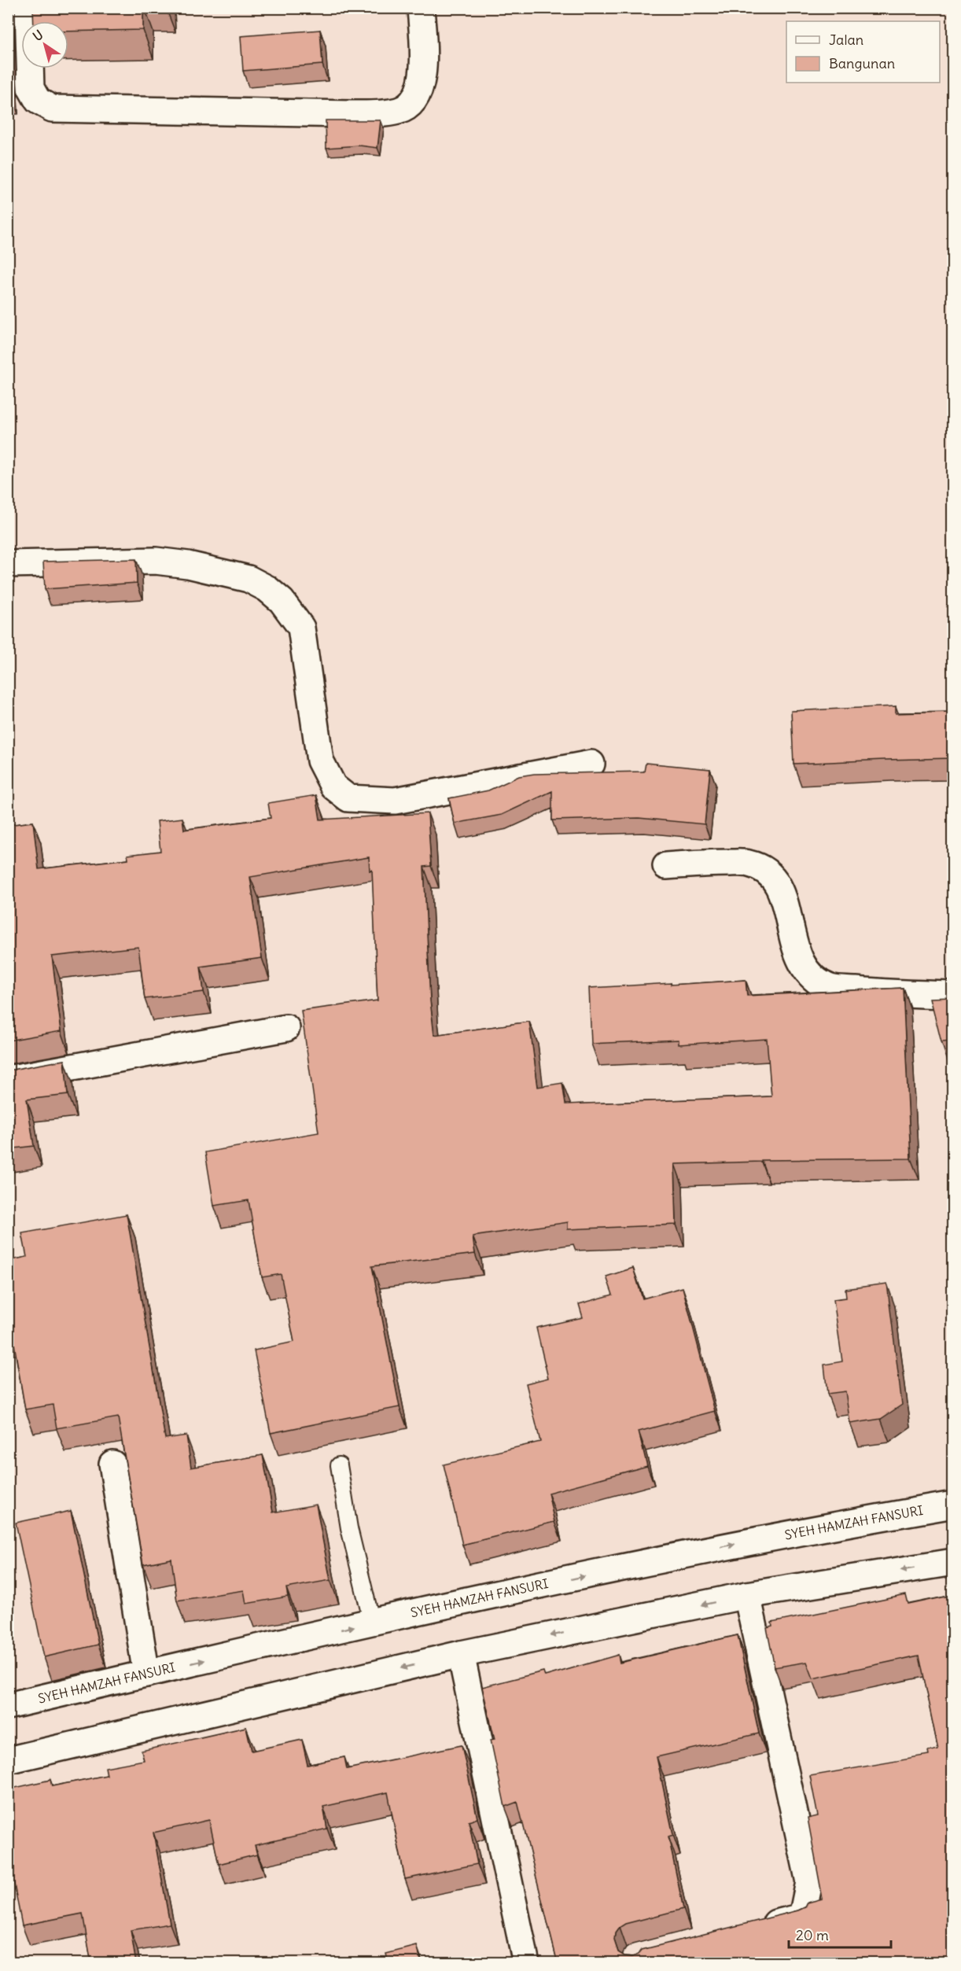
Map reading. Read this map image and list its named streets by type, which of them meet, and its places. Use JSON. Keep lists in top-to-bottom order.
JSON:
{
  "streets": {
    "street": ["SYEH HAMZAH FANSURI"]
  },
  "legend": ["Jalan", "Bangunan"],
  "scale_bar": "20 m",
  "north": "top left"
}
